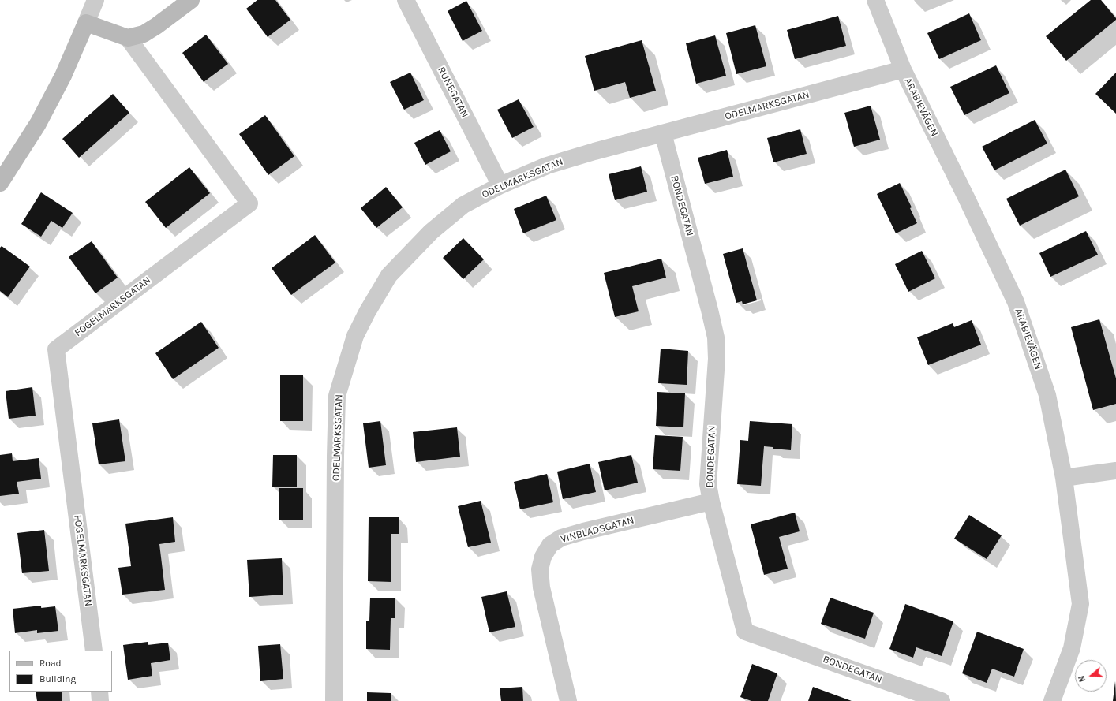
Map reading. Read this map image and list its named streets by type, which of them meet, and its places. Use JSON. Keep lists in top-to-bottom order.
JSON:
{
  "streets": {
    "street": [
      "RUNEGATAN",
      "ODELMARKSGATAN",
      "ARABIEVÄGEN",
      "BONDEGATAN",
      "FOGELMARKSGATAN",
      "VINBLADSGATAN"
    ]
  },
  "crossings": [
    ["RUNEGATAN", "ODELMARKSGATAN"],
    ["ODELMARKSGATAN", "ARABIEVÄGEN"],
    ["ODELMARKSGATAN", "BONDEGATAN"],
    ["BONDEGATAN", "VINBLADSGATAN"]
  ],
  "legend": ["Road", "Building"],
  "north": "left"
}
